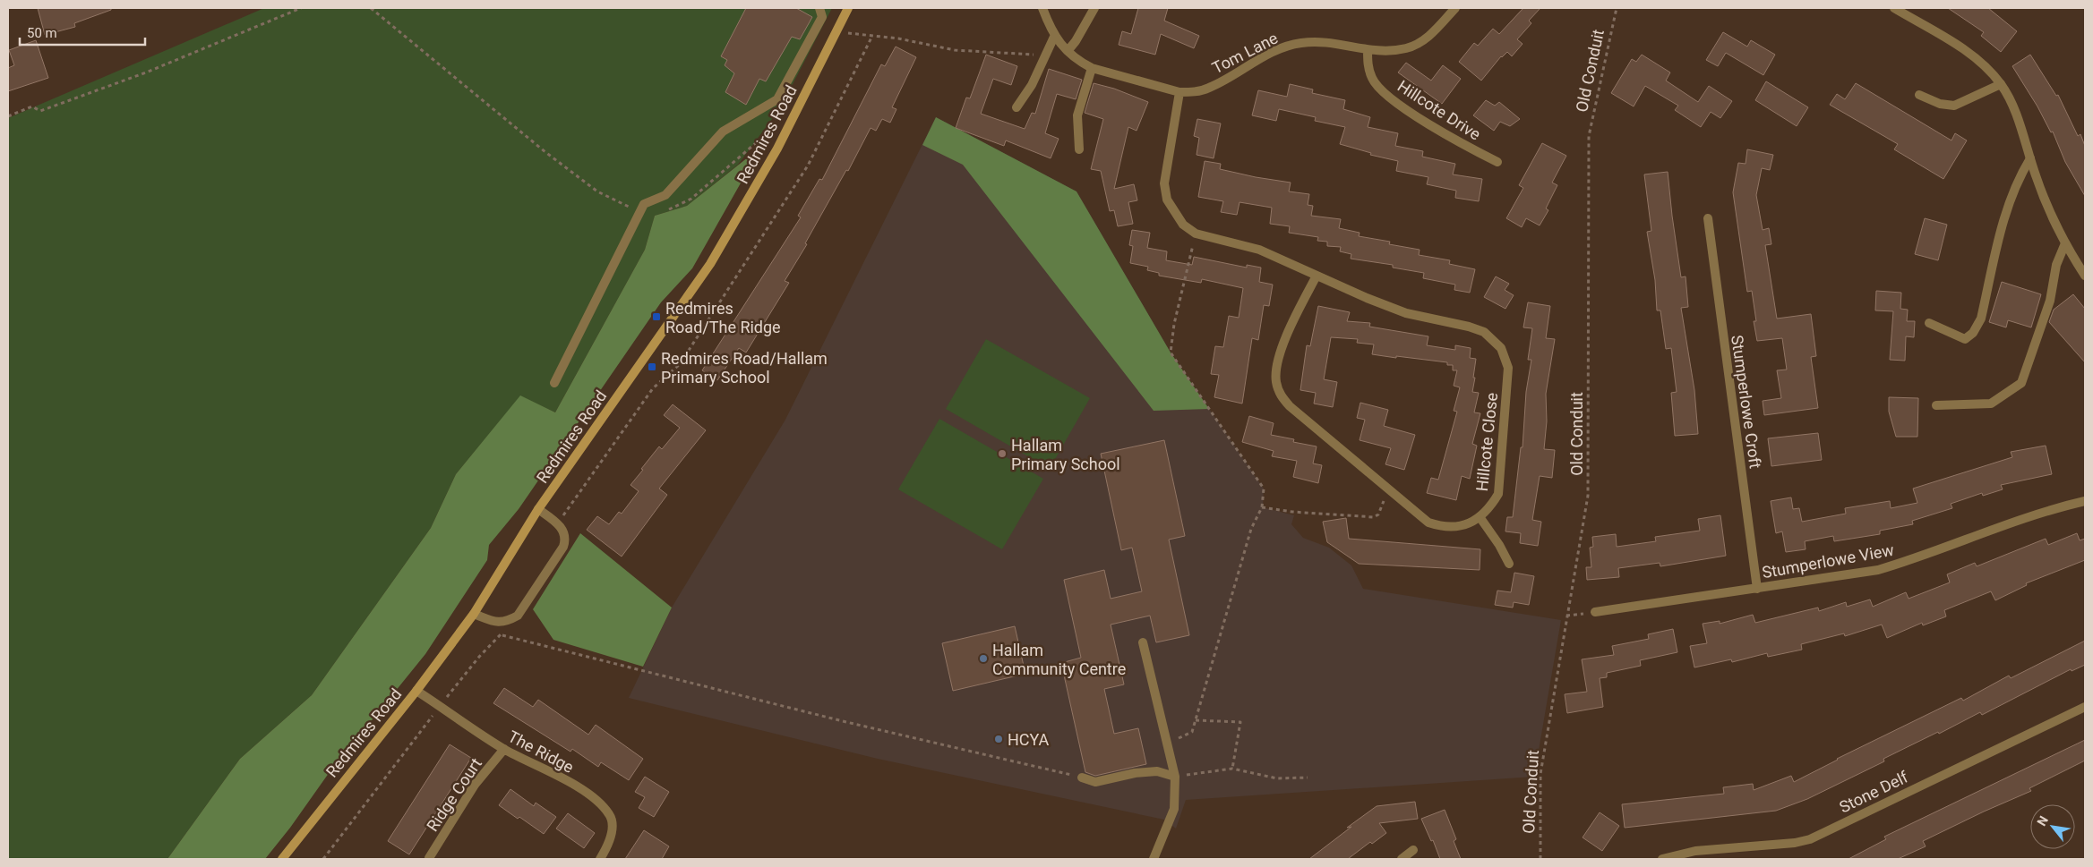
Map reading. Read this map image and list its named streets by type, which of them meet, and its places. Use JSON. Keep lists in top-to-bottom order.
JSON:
{
  "streets": {
    "street": [
      "Tom Lane",
      "Hillcote Drive",
      "Redmires Road",
      "Stumperlowe Croft",
      "Hillcote Close",
      "Stumperlowe View",
      "The Ridge",
      "Stone Delf",
      "Ridge Court"
    ],
    "path": ["Old Conduit"]
  },
  "crossings": [
    ["Tom Lane", "Hillcote Drive"],
    ["Tom Lane", "Hillcote Close"],
    ["Redmires Road", "The Ridge"],
    ["Stumperlowe Croft", "Stumperlowe View"],
    ["The Ridge", "Ridge Court"]
  ],
  "places": {
    "transit": ["Redmires Road/The Ridge", "Redmires Road/Hallam Primary School"],
    "other": ["Hallam Primary School", "Hallam Community Centre", "HCYA"]
  },
  "scale_bar": "50 m",
  "north": "top left"
}
